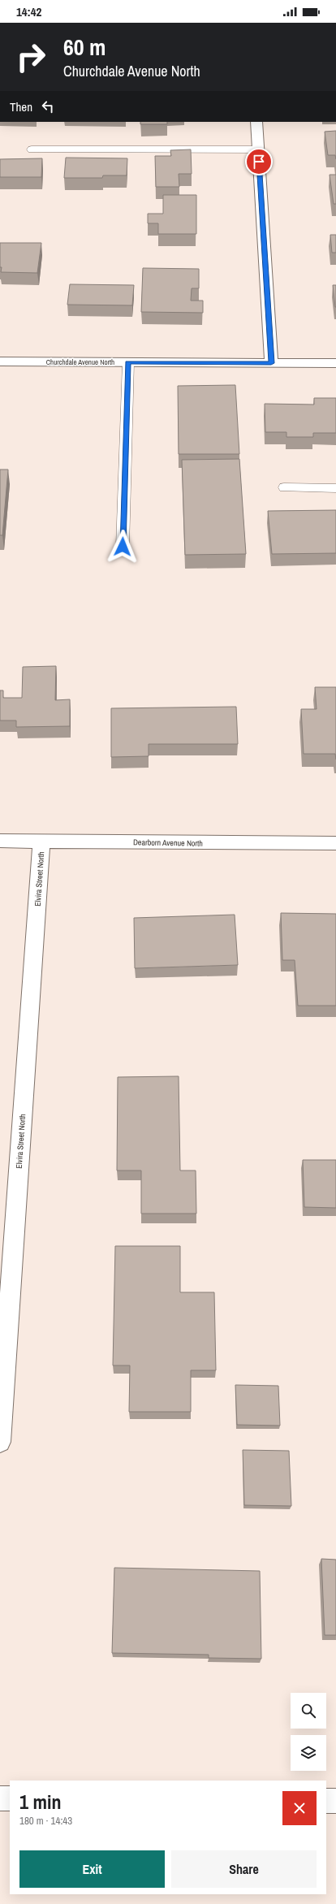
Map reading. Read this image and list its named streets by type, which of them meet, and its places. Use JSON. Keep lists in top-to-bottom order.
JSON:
{
  "streets": {
    "street": ["Churchdale Avenue North", "Dearborn Avenue North", "Elvira Street North"]
  },
  "crossings": [
    ["Dearborn Avenue North", "Elvira Street North"]
  ],
  "page": {
    "status": "14:42",
    "turn": ["60 m", "Churchdale Avenue North"],
    "then": "Then",
    "heading": ["1 min", "180 m · 14:43"],
    "buttons": ["Exit", "Share"]
  }
}
